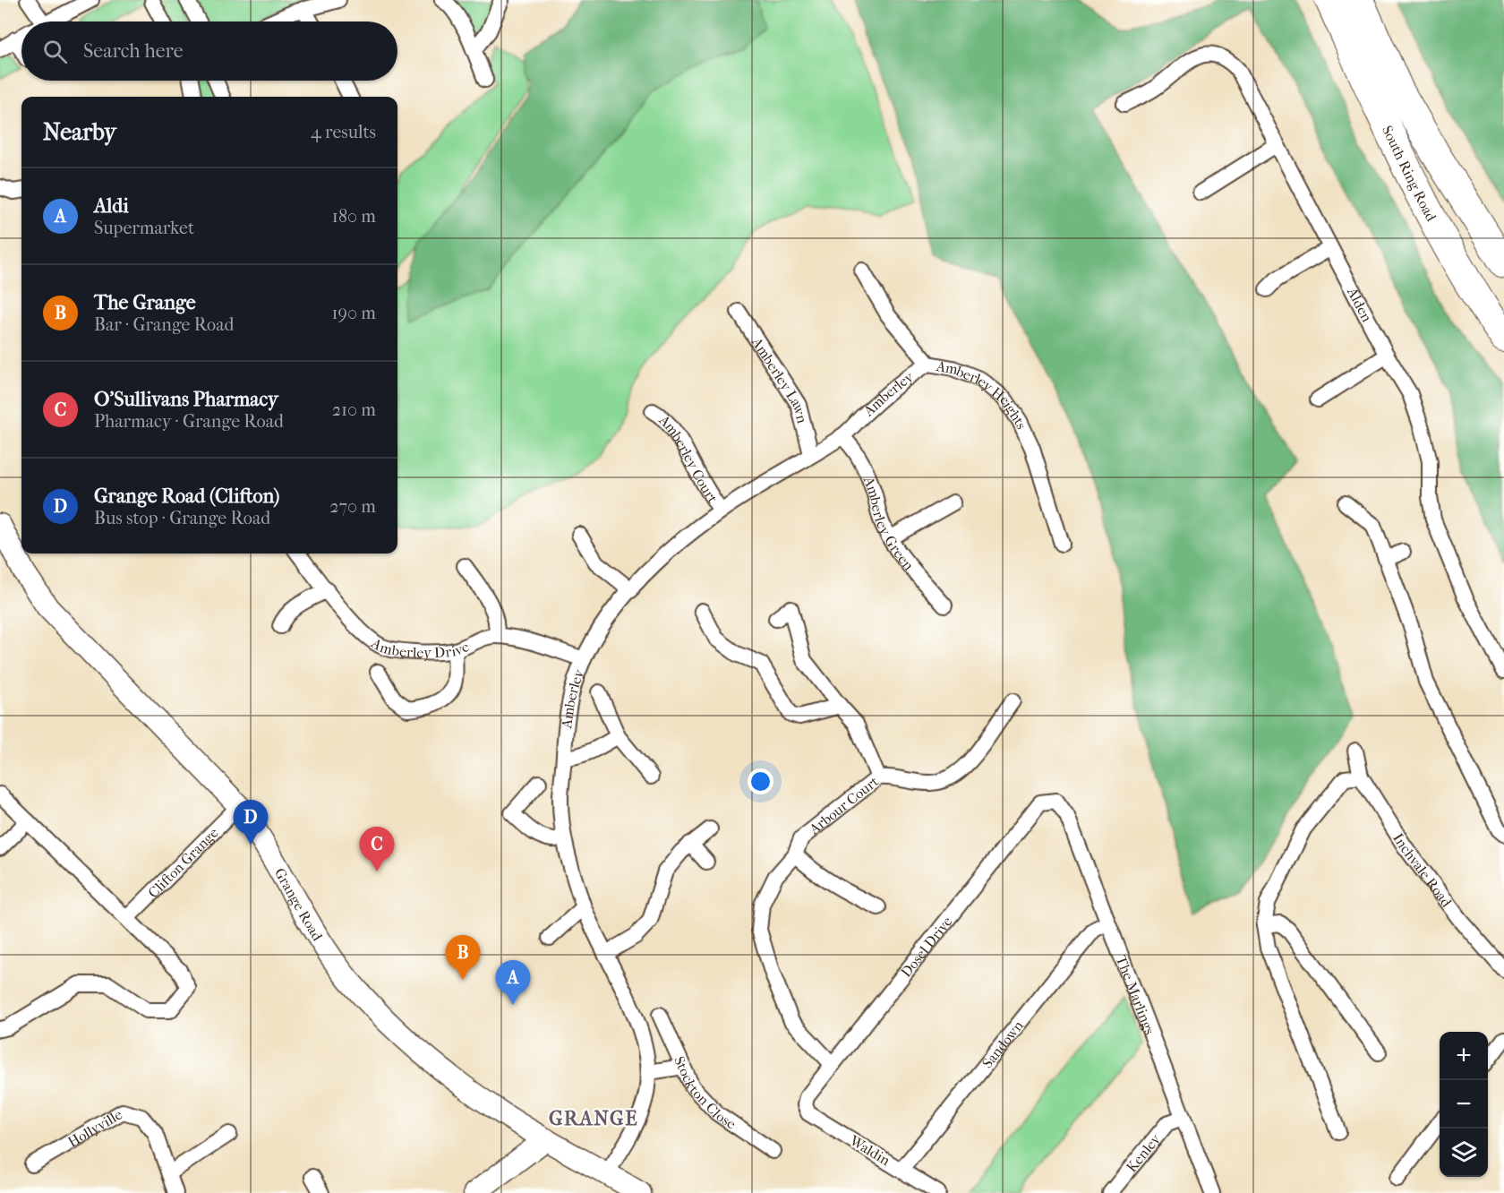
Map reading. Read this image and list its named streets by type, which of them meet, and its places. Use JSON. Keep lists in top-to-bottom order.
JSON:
{
  "streets": {
    "highway": ["South Ring Road"],
    "main road": ["Grange Road"],
    "street": [
      "Alden",
      "Amberley Lawn",
      "Amberley",
      "Amberley Heights",
      "Amberley Court",
      "Amberley Green",
      "Amberley Drive",
      "Arbour Court",
      "Clifton Grange",
      "Inchvale Road",
      "Dosel Drive",
      "The Marlings",
      "Sandown",
      "Stockton Close",
      "Hollyville",
      "Waldin",
      "Kenley"
    ]
  },
  "crossings": [
    ["Amberley Lawn", "Amberley"],
    ["Amberley", "Amberley Heights"],
    ["Amberley", "Amberley Court"],
    ["Amberley", "Amberley Green"],
    ["Amberley", "Amberley Drive"],
    ["Amberley", "Grange Road"],
    ["Arbour Court", "Dosel Drive"],
    ["Clifton Grange", "Grange Road"],
    ["Dosel Drive", "The Marlings"],
    ["Dosel Drive", "Waldin"],
    ["The Marlings", "Sandown"],
    ["The Marlings", "Kenley"],
    ["Sandown", "Waldin"]
  ],
  "districts": ["GRANGE"],
  "page": {
    "search": "Search here",
    "heading": ["Nearby", "4 results"],
    "list": [
      {
        "mark": "A",
        "name": "Aldi",
        "note": "Supermarket",
        "value": "180 m"
      },
      {
        "mark": "B",
        "name": "The Grange",
        "note": "Bar · Grange Road",
        "value": "190 m"
      },
      {
        "mark": "C",
        "name": "O'Sullivans Pharmacy",
        "note": "Pharmacy · Grange Road",
        "value": "210 m"
      },
      {
        "mark": "D",
        "name": "Grange Road (Clifton)",
        "note": "Bus stop · Grange Road",
        "value": "270 m"
      }
    ],
    "pins": [
      "D",
      "C",
      "B",
      "A"
    ],
    "map_buttons": ["+", "−"]
  }
}
